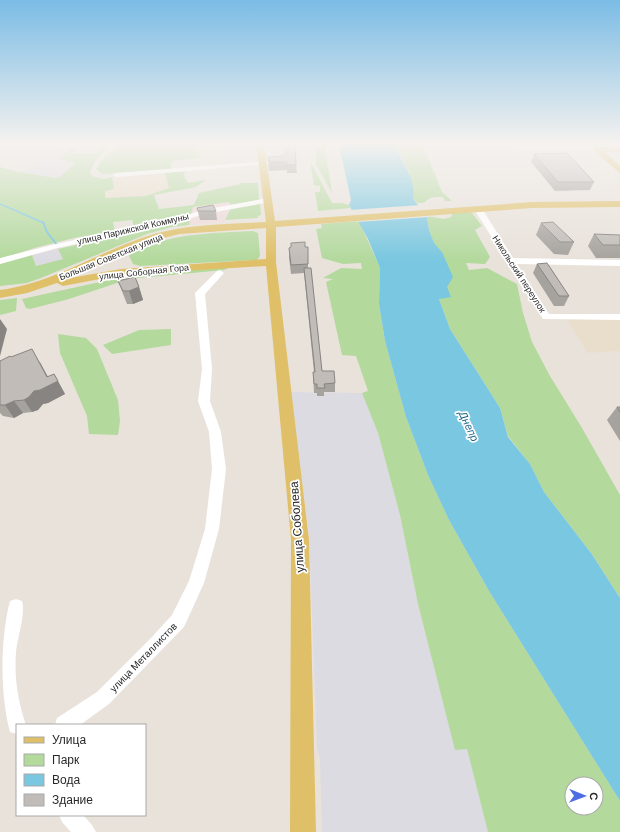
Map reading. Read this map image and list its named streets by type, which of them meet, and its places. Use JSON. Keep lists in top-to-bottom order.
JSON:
{
  "streets": {
    "main road": ["Большая Советская улица", "улица Соборная Гора", "улица Соболева"],
    "street": ["улица Парижской Коммуны", "Никольский переулок", "улица Металлистов"]
  },
  "crossings": [
    ["улица Парижской Коммуны", "улица Соболева"],
    ["Большая Советская улица", "улица Соборная Гора"],
    ["Большая Советская улица", "Никольский переулок"],
    ["Большая Советская улица", "улица Соболева"],
    ["улица Соборная Гора", "улица Соболева"]
  ],
  "water": ["Днепр"],
  "legend": [
    "Улица",
    "Парк",
    "Вода",
    "Здание"
  ],
  "north": "right"
}
